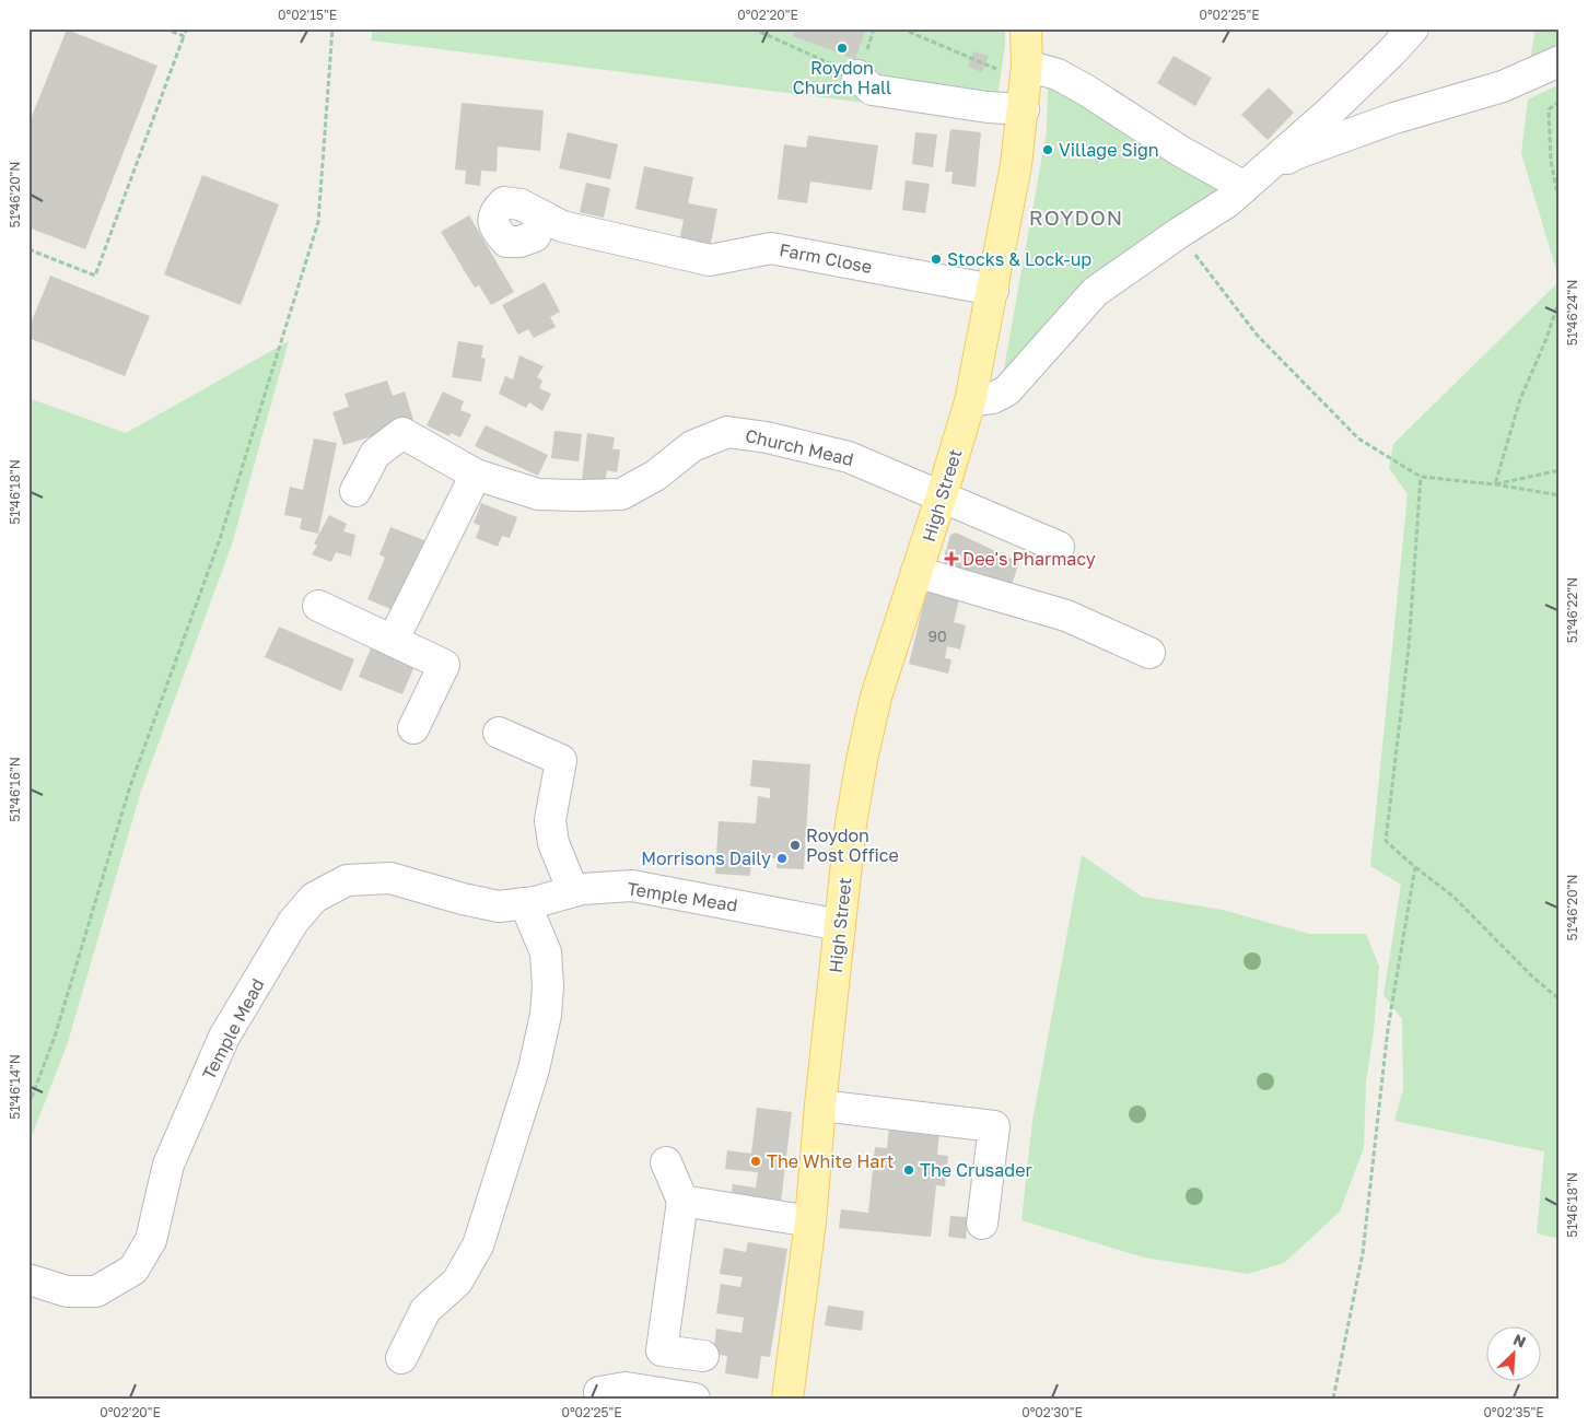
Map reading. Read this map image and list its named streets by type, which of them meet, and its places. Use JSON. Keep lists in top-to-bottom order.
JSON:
{
  "streets": {
    "main road": ["High Street"],
    "street": ["Farm Close", "Church Mead", "Temple Mead"]
  },
  "crossings": [
    ["Farm Close", "High Street"],
    ["Church Mead", "High Street"],
    ["High Street", "Temple Mead"]
  ],
  "districts": ["ROYDON"],
  "places": {
    "other": [
      "Roydon Church Hall",
      "Village Sign",
      "Stocks & Lock-up",
      "Roydon Post Office",
      "Morrisons Daily",
      "The White Hart",
      "The Crusader"
    ],
    "health": ["Dee's Pharmacy"]
  },
  "house_numbers": ["90"],
  "north": "top right",
  "coordinates": [
    "0°02'15\"E",
    "0°02'20\"E",
    "0°02'25\"E",
    "51°46'20\"N",
    "51°46'24\"N",
    "51°46'18\"N",
    "51°46'22\"N",
    "51°46'16\"N",
    "51°46'14\"N",
    "0°02'30\"E",
    "0°02'35\"E"
  ]
}
